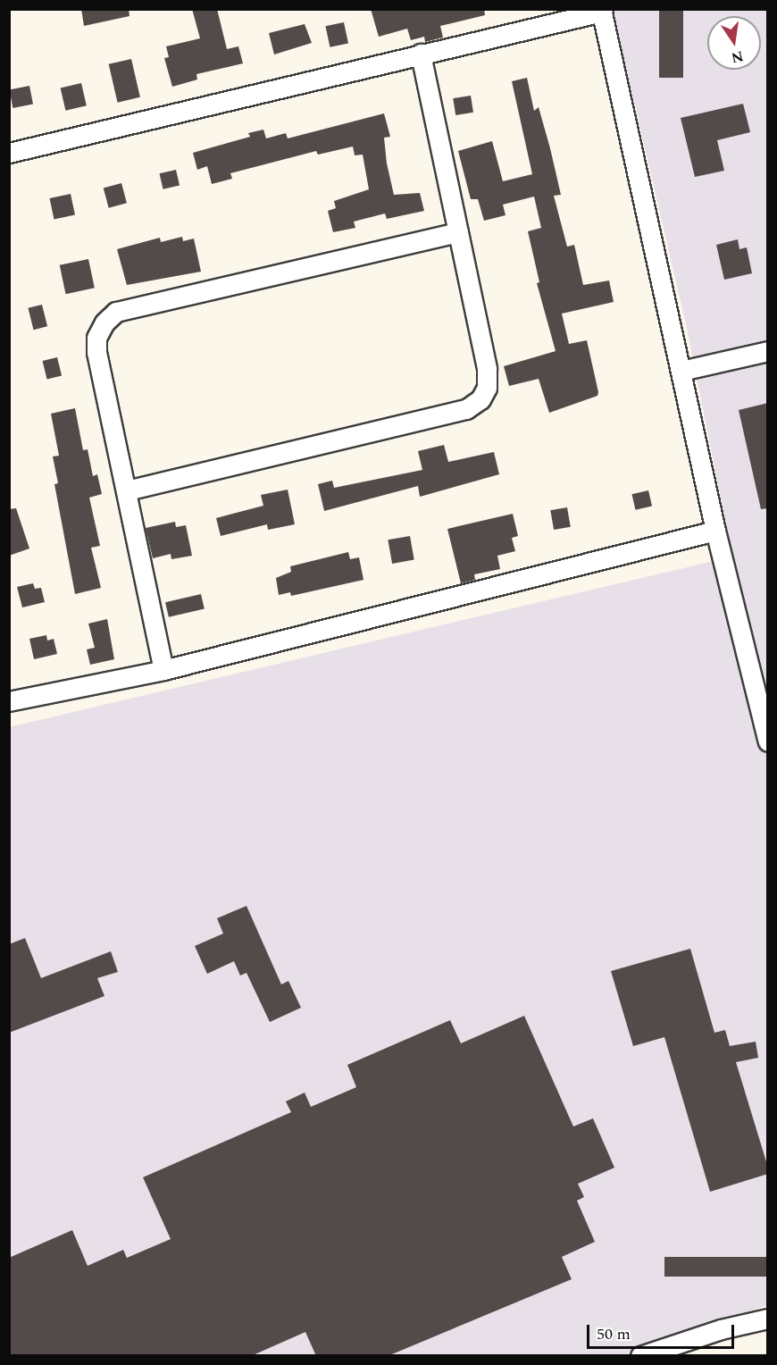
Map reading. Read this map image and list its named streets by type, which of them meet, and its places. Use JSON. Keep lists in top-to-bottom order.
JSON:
{
  "scale_bar": "50 m",
  "north": "bottom"
}
